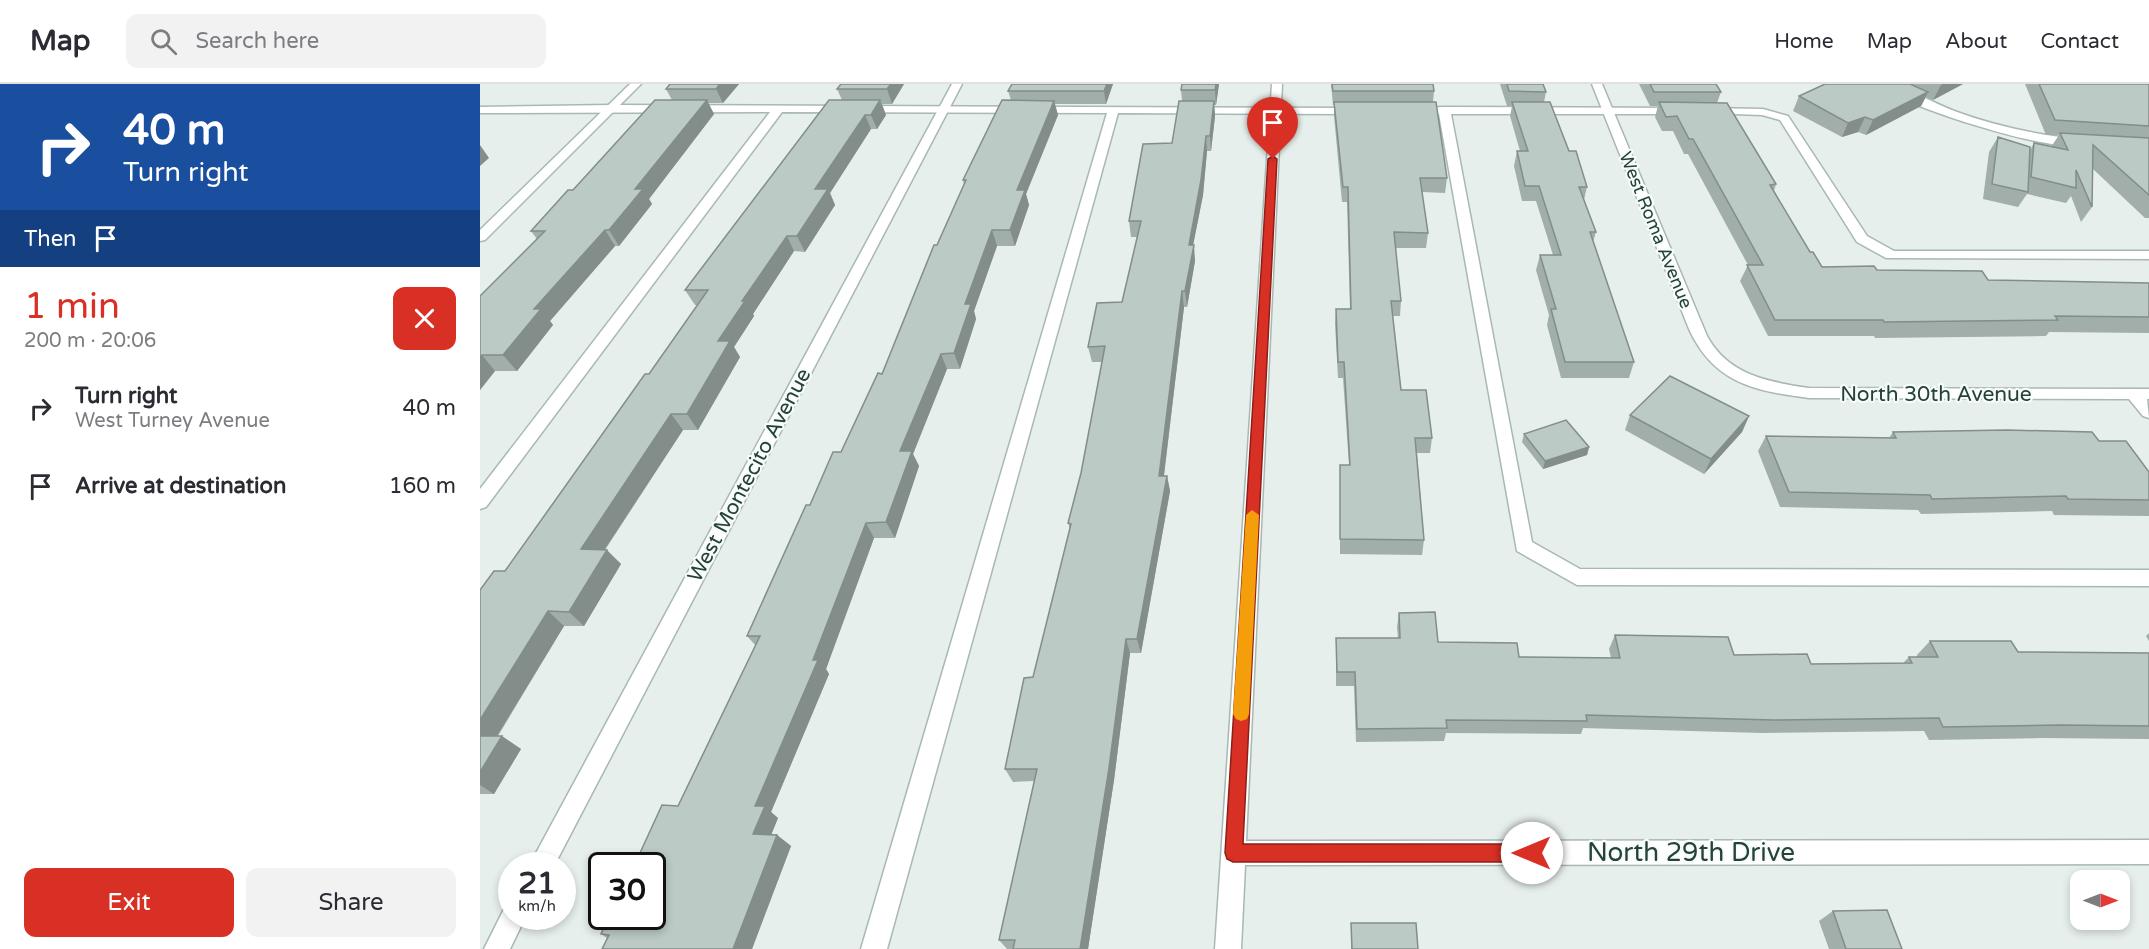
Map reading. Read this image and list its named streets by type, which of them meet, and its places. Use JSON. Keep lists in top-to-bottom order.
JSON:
{
  "streets": {
    "street": [
      "West Roma Avenue",
      "North 30th Avenue",
      "West Montecito Avenue",
      "North 29th Drive"
    ]
  },
  "crossings": [
    ["West Roma Avenue", "North 30th Avenue"]
  ],
  "north": "right",
  "page": {
    "header": "Map",
    "search": "Search here",
    "nav": [
      "Home",
      "Map",
      "About",
      "Contact"
    ],
    "turn": ["40 m", "Turn right"],
    "then": "Then",
    "heading": ["1 min", "200 m · 20:06"],
    "list": [
      {
        "name": "Turn right",
        "note": "West Turney Avenue",
        "value": "40 m"
      },
      {
        "name": "Arrive at destination",
        "value": "160 m"
      }
    ],
    "speed": "21 km/h",
    "limit": "30",
    "buttons": ["Exit", "Share"]
  }
}
